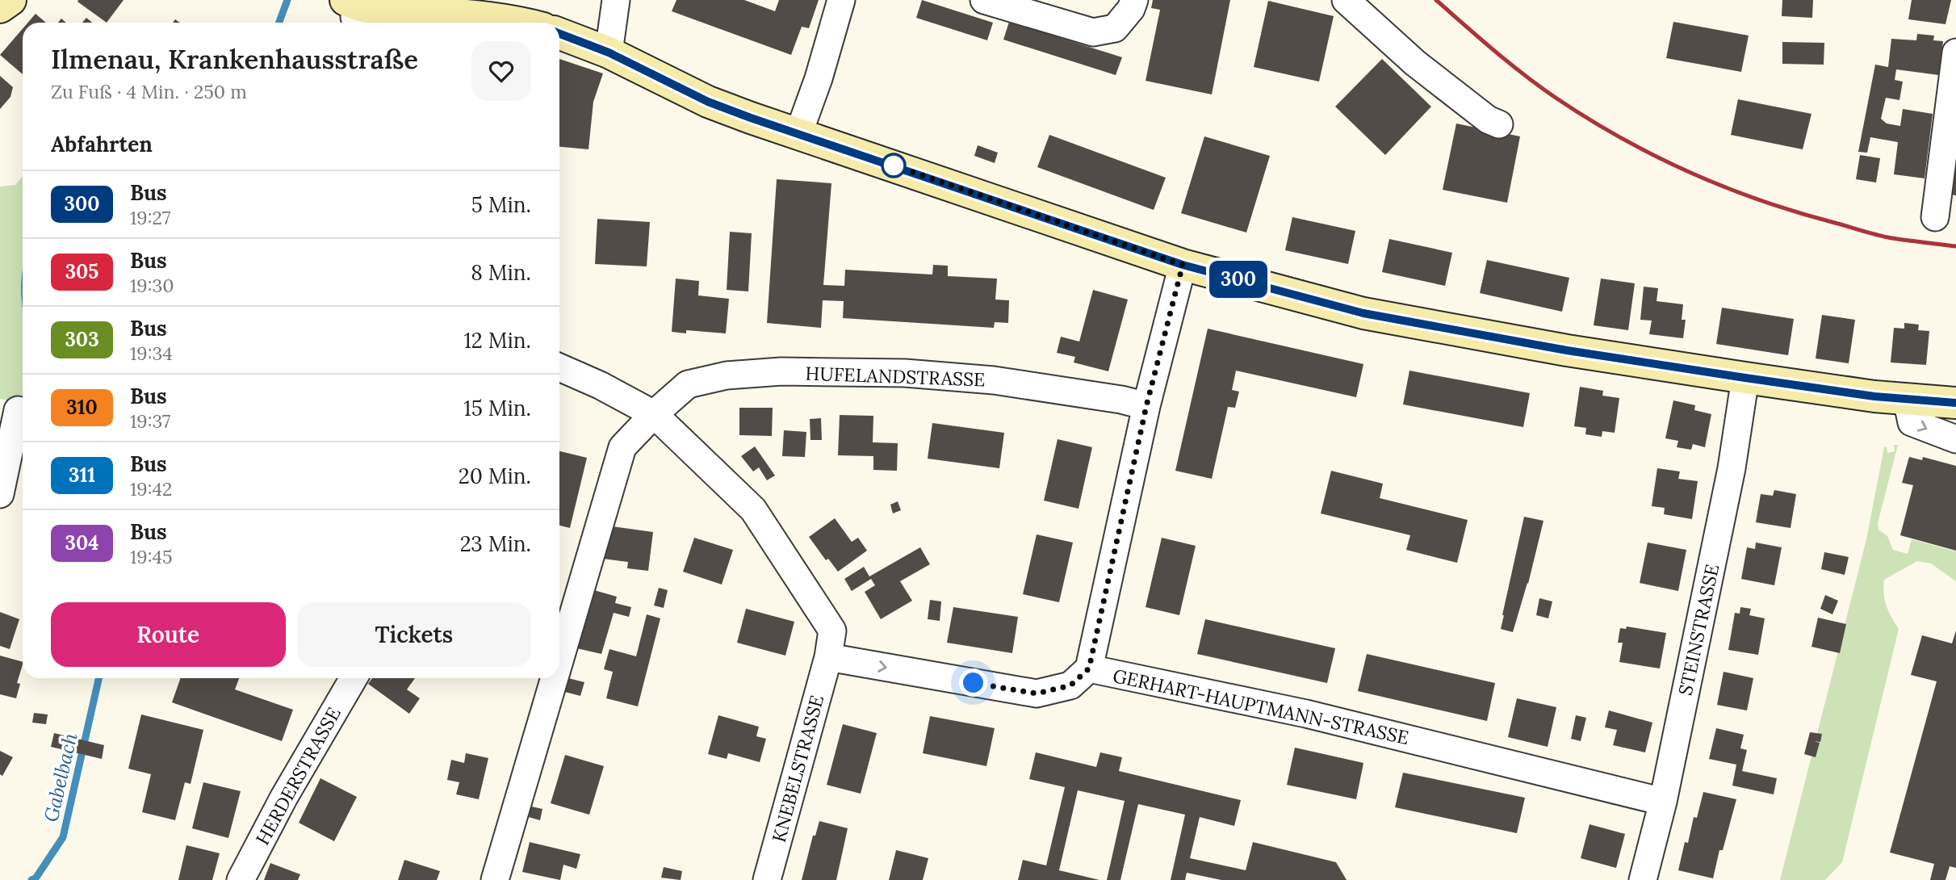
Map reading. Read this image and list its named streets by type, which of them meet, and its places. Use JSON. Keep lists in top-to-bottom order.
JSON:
{
  "streets": {
    "street": [
      "HUFELANDSTRASSE",
      "STEINSTRASSE",
      "GERHART-HAUPTMANN-STRASSE",
      "KNEBELSTRASSE",
      "HERDERSTRASSE"
    ]
  },
  "crossings": [
    ["HUFELANDSTRASSE", "KNEBELSTRASSE"],
    ["STEINSTRASSE", "GERHART-HAUPTMANN-STRASSE"],
    ["GERHART-HAUPTMANN-STRASSE", "KNEBELSTRASSE"]
  ],
  "water": ["Gabelbach"],
  "lines": ["bus line 300"],
  "page": {
    "on_map": "300",
    "heading": [
      ["Ilmenau, Krankenhausstraße", "Zu Fuß · 4 Min. · 250 m"],
      "Abfahrten"
    ],
    "list": [
      {
        "mark": "300",
        "name": "Bus",
        "note": "19:27",
        "value": "5 Min."
      },
      {
        "mark": "305",
        "name": "Bus",
        "note": "19:30",
        "value": "8 Min."
      },
      {
        "mark": "303",
        "name": "Bus",
        "note": "19:34",
        "value": "12 Min."
      },
      {
        "mark": "310",
        "name": "Bus",
        "note": "19:37",
        "value": "15 Min."
      },
      {
        "mark": "311",
        "name": "Bus",
        "note": "19:42",
        "value": "20 Min."
      },
      {
        "mark": "304",
        "name": "Bus",
        "note": "19:45",
        "value": "23 Min."
      }
    ],
    "buttons": ["Route", "Tickets"]
  }
}
